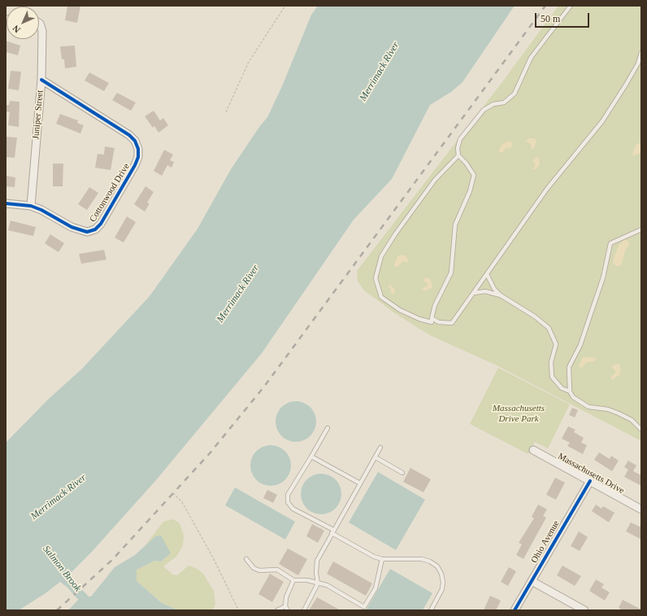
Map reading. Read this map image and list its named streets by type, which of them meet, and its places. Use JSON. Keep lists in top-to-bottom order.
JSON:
{
  "streets": {
    "street": [
      "Juniper Street",
      "Cottonwood Drive",
      "Massachusetts Drive",
      "Ohio Avenue"
    ]
  },
  "crossings": [
    ["Juniper Street", "Cottonwood Drive"],
    ["Massachusetts Drive", "Ohio Avenue"]
  ],
  "water": ["Merrimack River", "Salmon Brook"],
  "parks": ["Massachusetts Drive Park"],
  "scale_bar": "50 m",
  "north": "bottom left"
}
